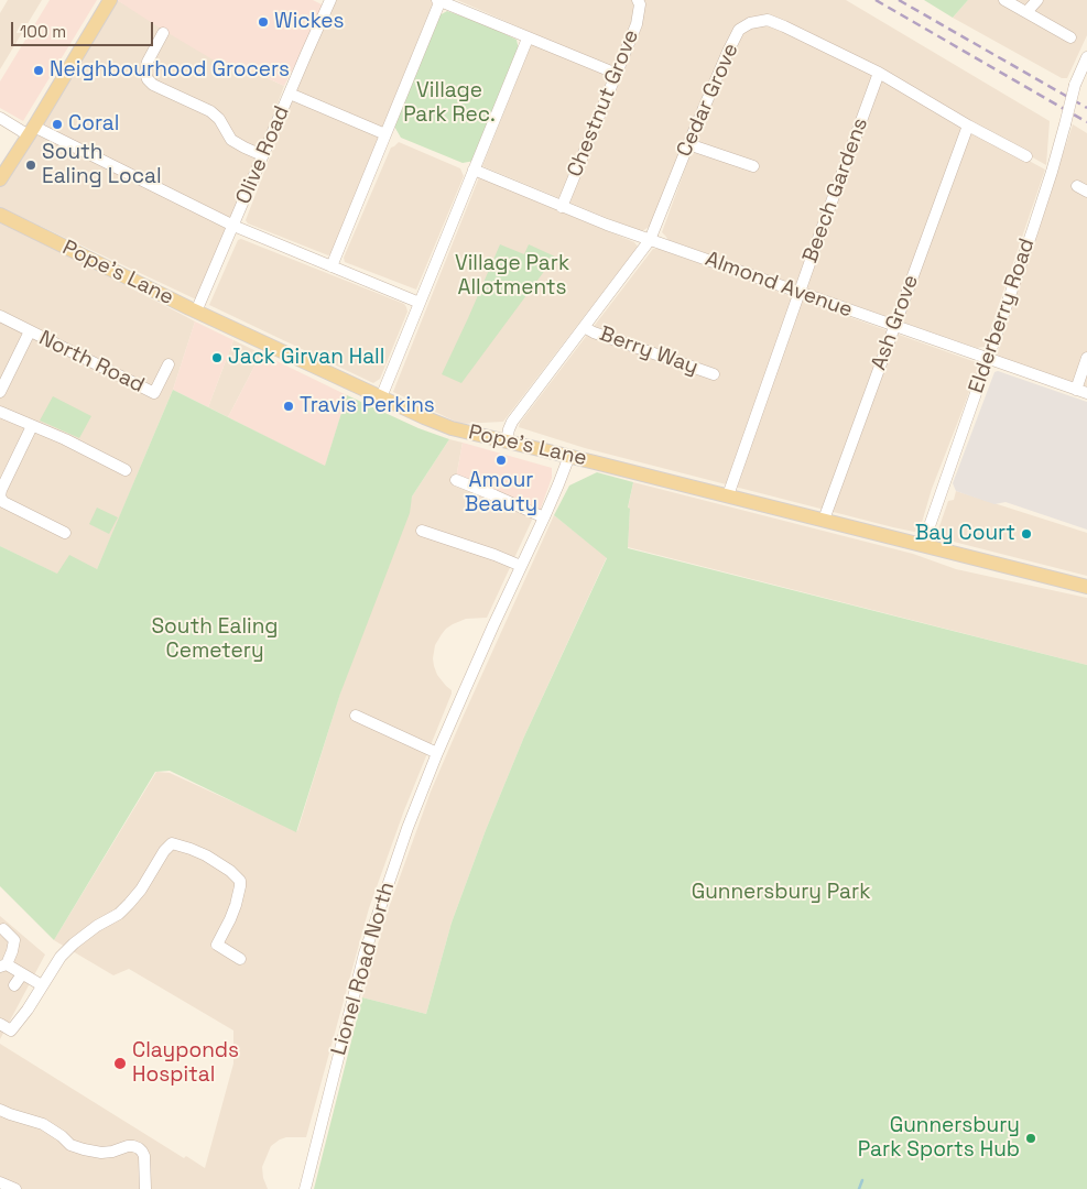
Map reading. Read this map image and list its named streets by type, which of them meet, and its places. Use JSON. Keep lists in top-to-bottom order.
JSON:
{
  "streets": {
    "main road": ["Pope's Lane"],
    "street": [
      "Cedar Grove",
      "Chestnut Grove",
      "Olive Road",
      "Beech Gardens",
      "Almond Avenue",
      "Elderberry Road",
      "Ash Grove",
      "Berry Way",
      "North Road",
      "Lionel Road North"
    ]
  },
  "crossings": [
    ["Cedar Grove", "Beech Gardens"],
    ["Cedar Grove", "Pope's Lane"],
    ["Cedar Grove", "Almond Avenue"],
    ["Cedar Grove", "Ash Grove"],
    ["Cedar Grove", "Berry Way"],
    ["Chestnut Grove", "Almond Avenue"],
    ["Olive Road", "Pope's Lane"],
    ["Beech Gardens", "Pope's Lane"],
    ["Beech Gardens", "Almond Avenue"],
    ["Pope's Lane", "Elderberry Road"],
    ["Pope's Lane", "Ash Grove"],
    ["Pope's Lane", "Lionel Road North"],
    ["Almond Avenue", "Elderberry Road"],
    ["Almond Avenue", "Ash Grove"]
  ],
  "parks": [
    "Village Park Rec.",
    "Village Park Allotments",
    "South Ealing Cemetery",
    "Gunnersbury Park"
  ],
  "places": [
    "Wickes",
    "Neighbourhood Grocers",
    "Coral",
    "South Ealing Local",
    "Jack Girvan Hall",
    "Travis Perkins",
    "Amour Beauty",
    "Bay Court",
    "Clayponds Hospital",
    "Gunnersbury Park Sports Hub"
  ],
  "scale_bar": "100 m"
}
